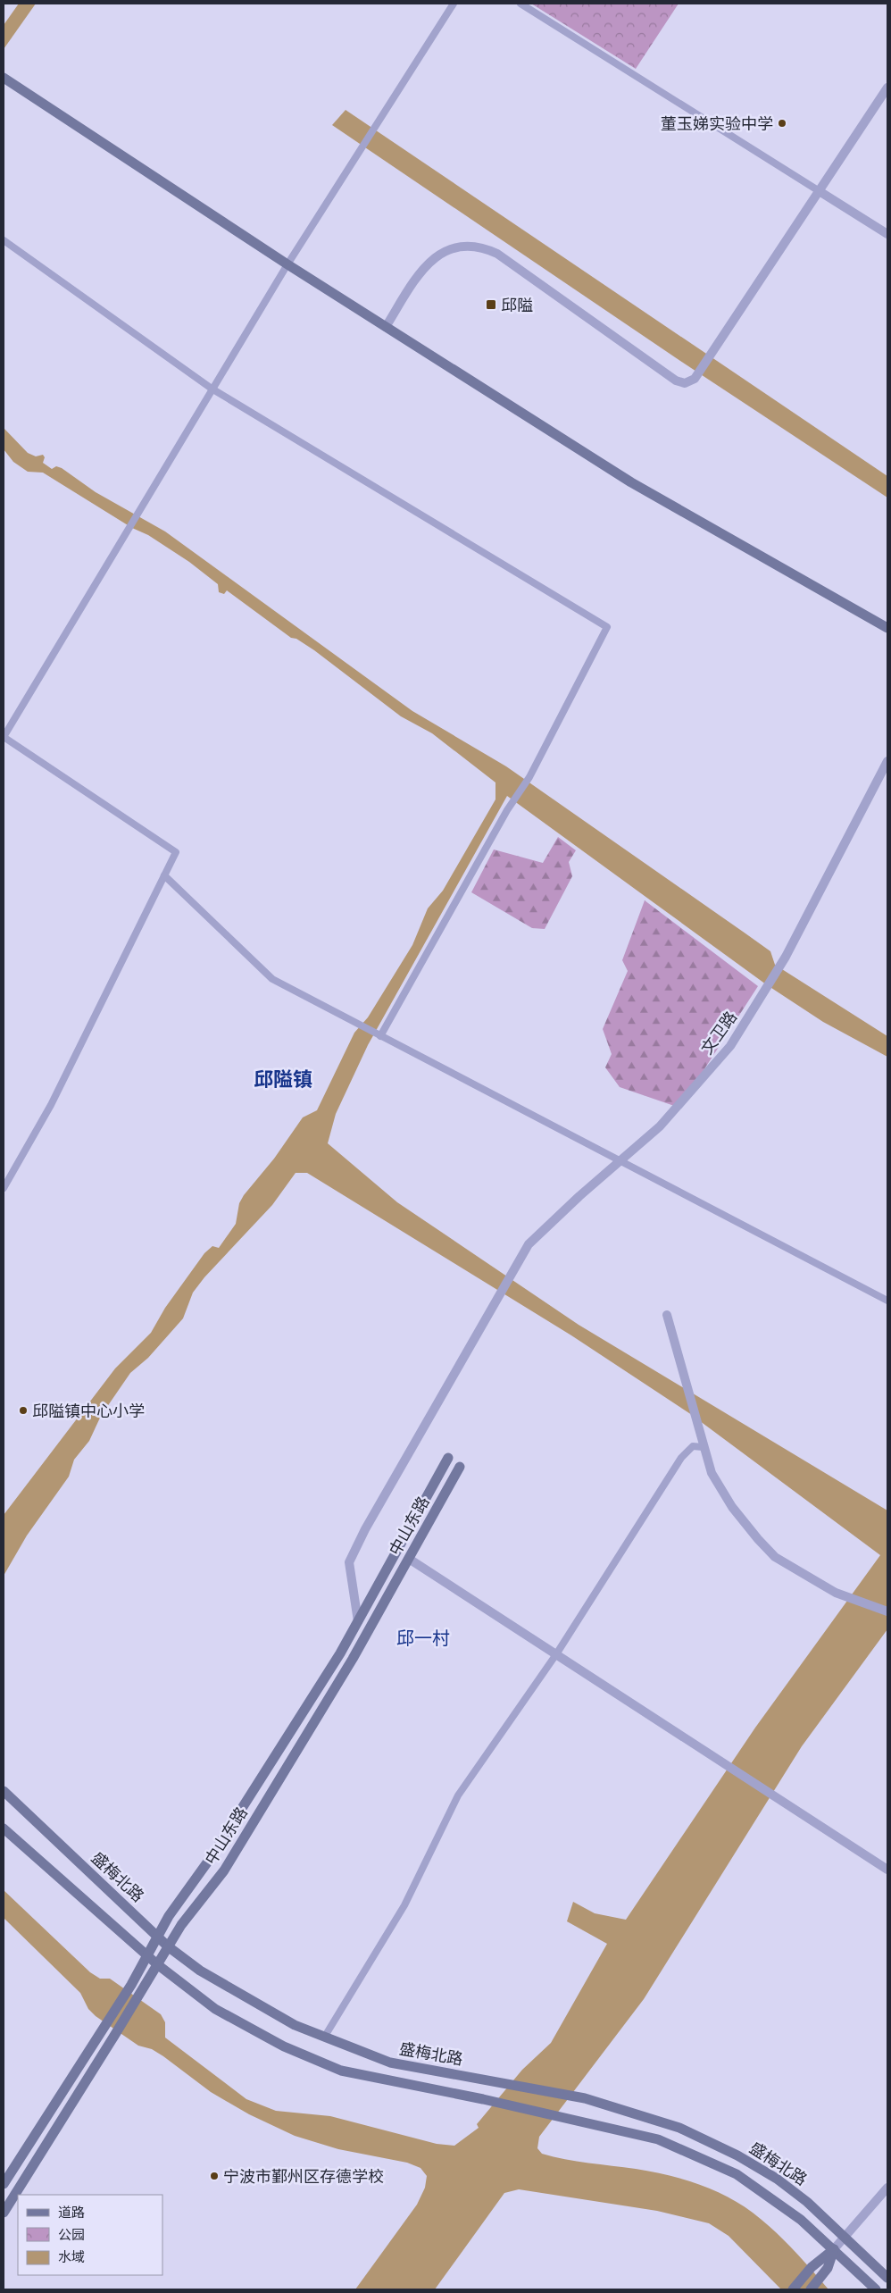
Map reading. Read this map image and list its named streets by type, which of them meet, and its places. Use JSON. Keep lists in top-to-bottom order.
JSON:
{
  "streets": {
    "main road": ["中山东路", "盛梅北路"],
    "street": ["文卫路"]
  },
  "crossings": [
    ["文卫路", "中山东路"],
    ["中山东路", "盛梅北路"]
  ],
  "districts": ["邱隘镇", "邱一村"],
  "places": {
    "other": ["董玉娣实验中学", "邱隘镇中心小学", "宁波市鄞州区存德学校"],
    "transit": ["邱隘"]
  },
  "legend": ["道路", "公园", "水域"]
}
